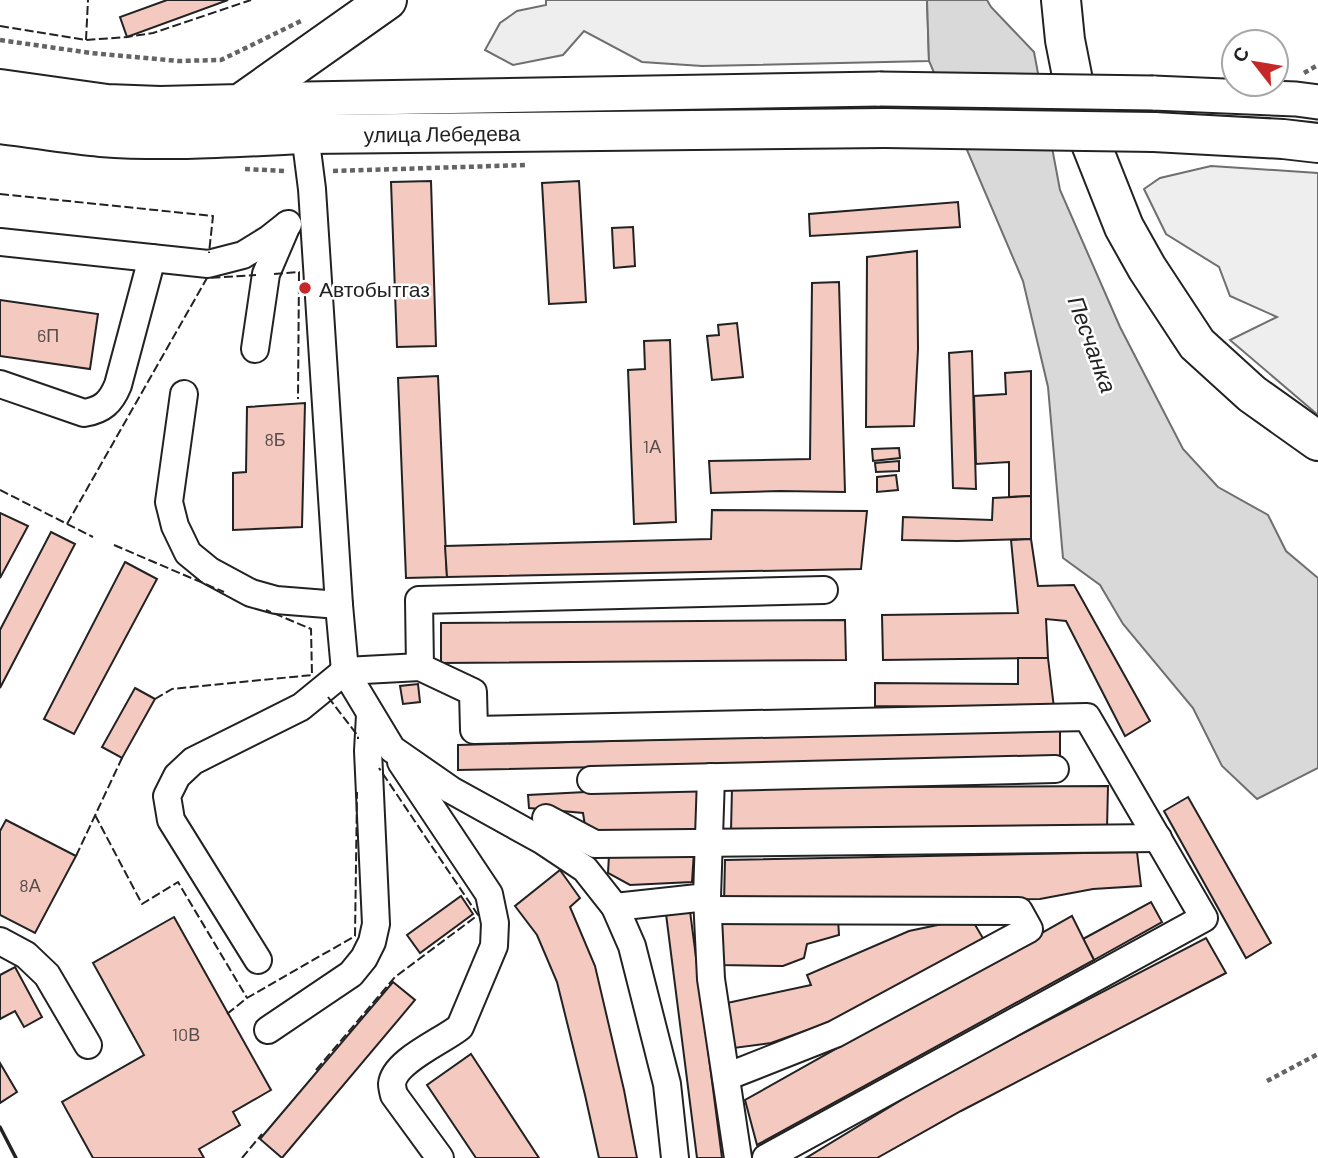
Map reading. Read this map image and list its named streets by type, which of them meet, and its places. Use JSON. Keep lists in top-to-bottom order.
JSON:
{
  "streets": {
    "highway": ["улица Лебедева"]
  },
  "water": ["Песчанка"],
  "places": ["Автобытгаз"],
  "house_numbers": [
    "6П",
    "8Б",
    "1А",
    "8А",
    "10В"
  ],
  "north": "top left"
}
